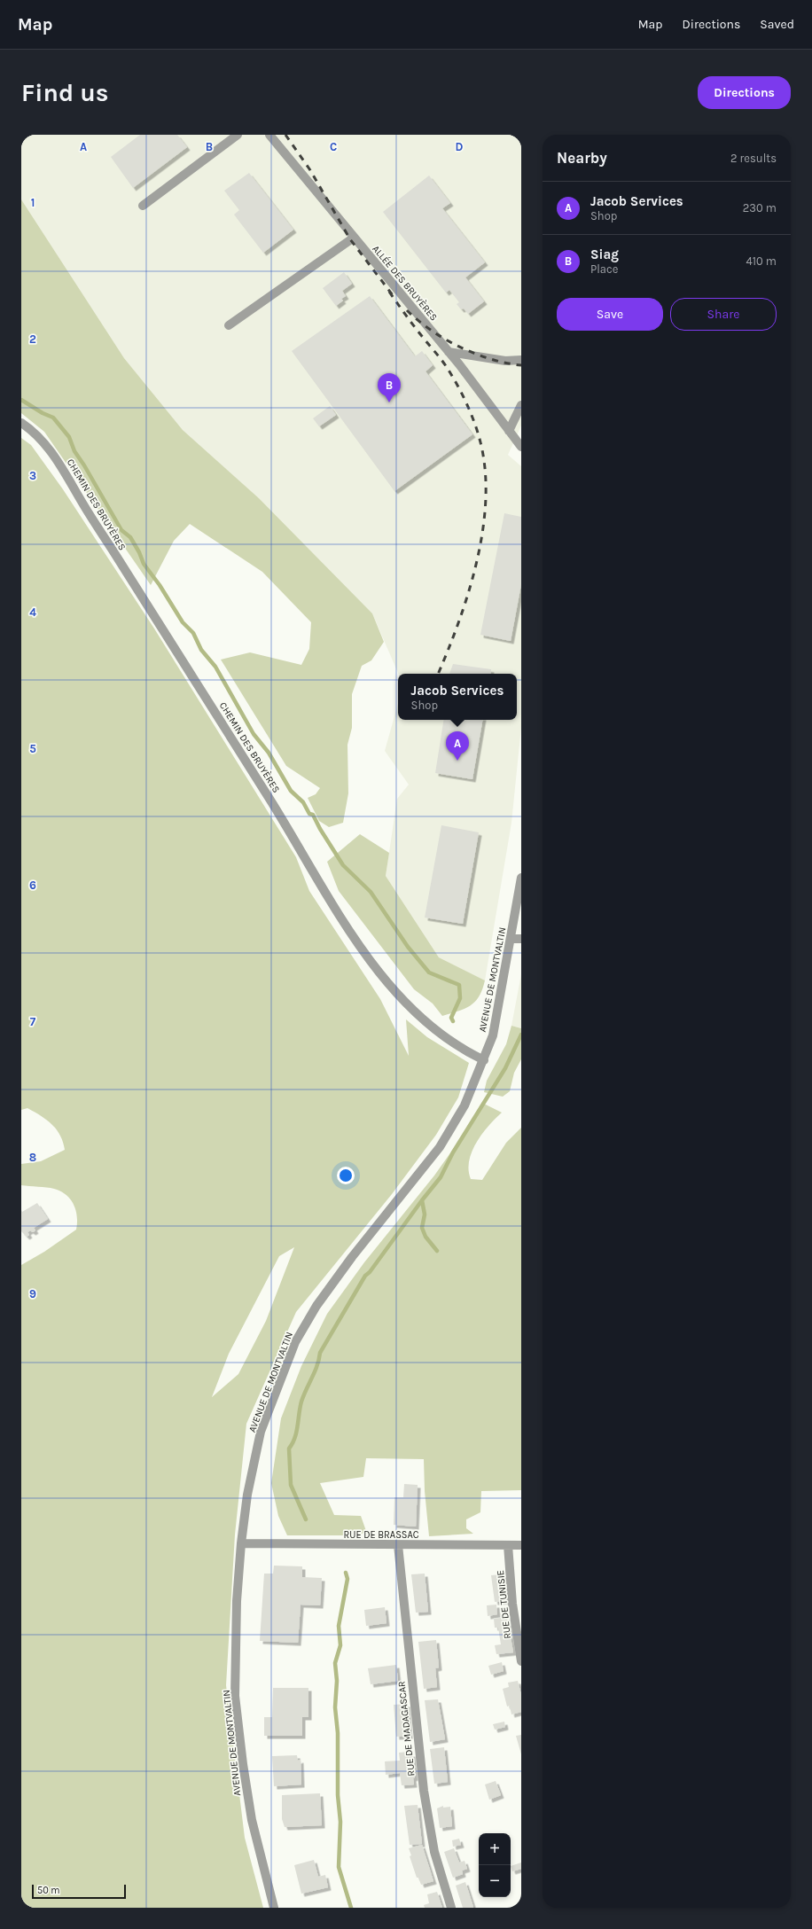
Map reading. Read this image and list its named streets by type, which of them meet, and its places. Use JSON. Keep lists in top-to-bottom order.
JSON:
{
  "streets": {
    "street": [
      "ALLÉE DES BRUYÈRES",
      "CHEMIN DES BRUYÈRES",
      "AVENUE DE MONTVALTIN",
      "RUE DE BRASSAC",
      "RUE DE TUNISIE",
      "RUE DE MADAGASCAR"
    ]
  },
  "crossings": [
    ["CHEMIN DES BRUYÈRES", "AVENUE DE MONTVALTIN"],
    ["AVENUE DE MONTVALTIN", "RUE DE BRASSAC"],
    ["RUE DE BRASSAC", "RUE DE TUNISIE"],
    ["RUE DE BRASSAC", "RUE DE MADAGASCAR"]
  ],
  "scale_bar": "50 m",
  "page": {
    "header": "Map",
    "nav": ["Map", "Directions", "Saved"],
    "buttons": [
      "Directions",
      ["Save", "Share"]
    ],
    "title": "Find us",
    "heading": ["Nearby", "2 results"],
    "list": [
      {
        "mark": "A",
        "name": "Jacob Services",
        "note": "Shop",
        "value": "230 m"
      },
      {
        "mark": "B",
        "name": "Siag",
        "note": "Place",
        "value": "410 m"
      }
    ],
    "pins": ["B", "A"],
    "popup": ["Jacob Services", "Shop"],
    "map_buttons": ["+", "−"],
    "scale": "50 m"
  },
  "grid": {
    "columns": [
      "A",
      "B",
      "C",
      "D"
    ],
    "rows": [
      "1",
      "2",
      "3",
      "4",
      "5",
      "6",
      "7",
      "8",
      "9"
    ]
  }
}
